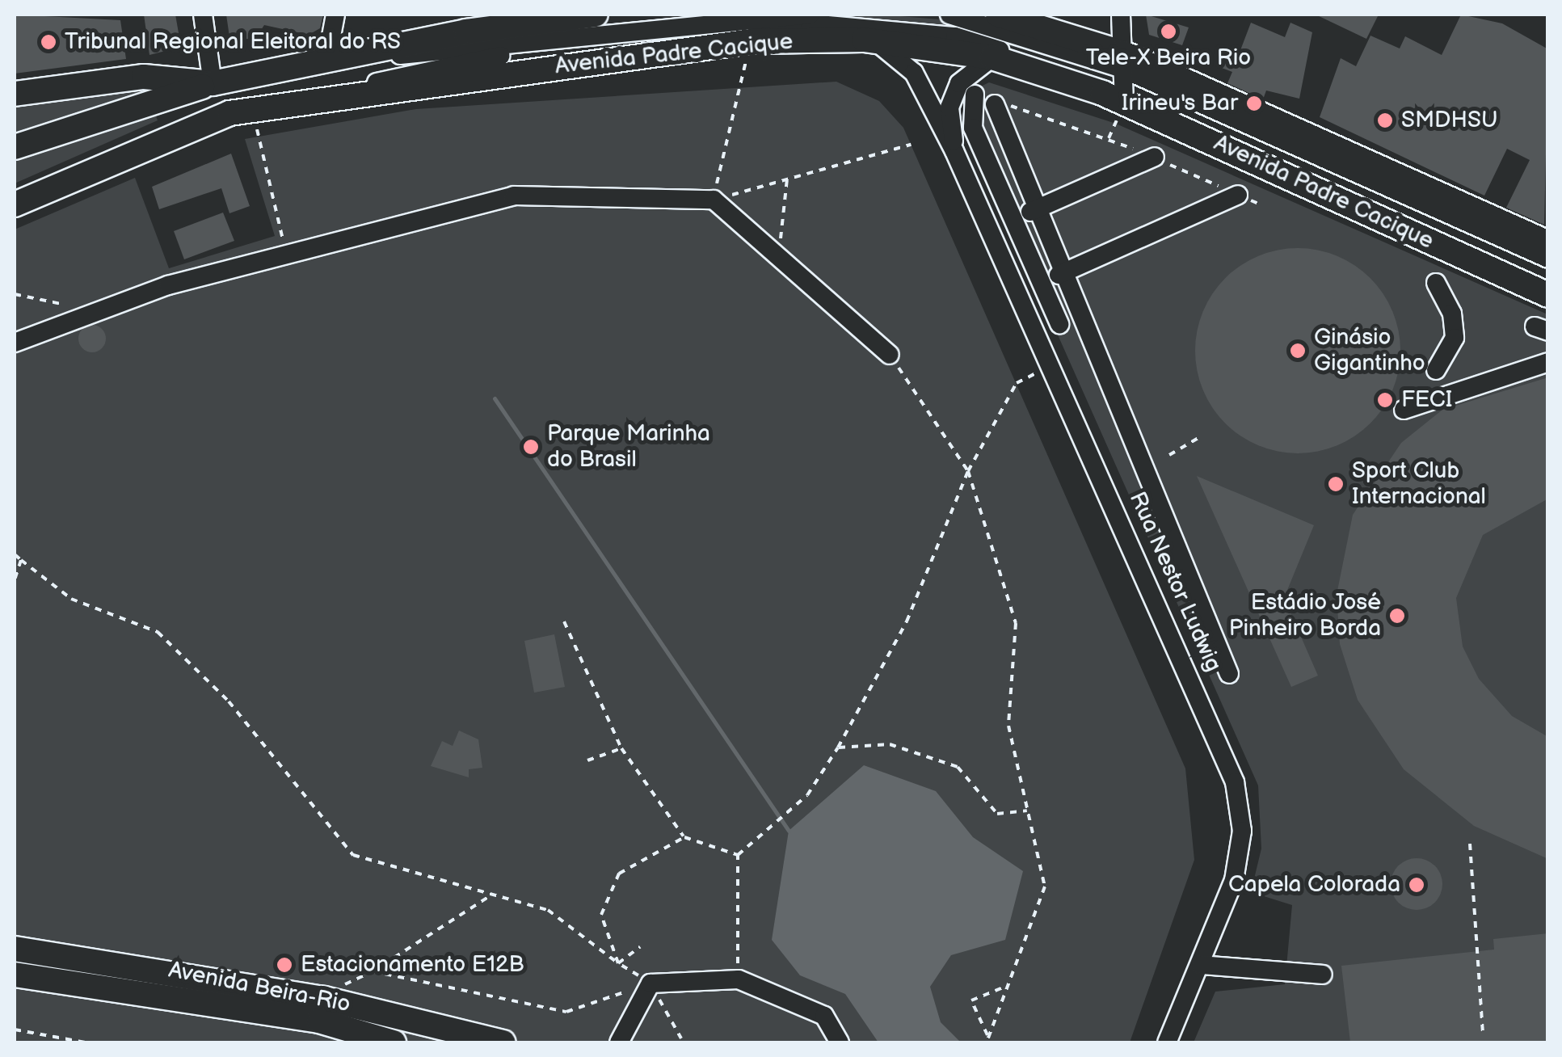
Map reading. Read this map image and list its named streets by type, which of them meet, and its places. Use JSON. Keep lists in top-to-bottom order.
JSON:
{
  "streets": {
    "main road": ["Avenida Padre Cacique", "Avenida Beira-Rio"],
    "street": ["Rua Nestor Ludwig"]
  },
  "crossings": [
    ["Avenida Padre Cacique", "Rua Nestor Ludwig"]
  ],
  "places": [
    "Tele-X Beira Rio",
    "Tribunal Regional Eleitoral do RS",
    "Irineu's Bar",
    "SMDHSU",
    "Ginásio Gigantinho",
    "FECI",
    "Parque Marinha do Brasil",
    "Sport Club Internacional",
    "Estádio José Pinheiro Borda",
    "Capela Colorada",
    "Estacionamento E12B"
  ]
}
